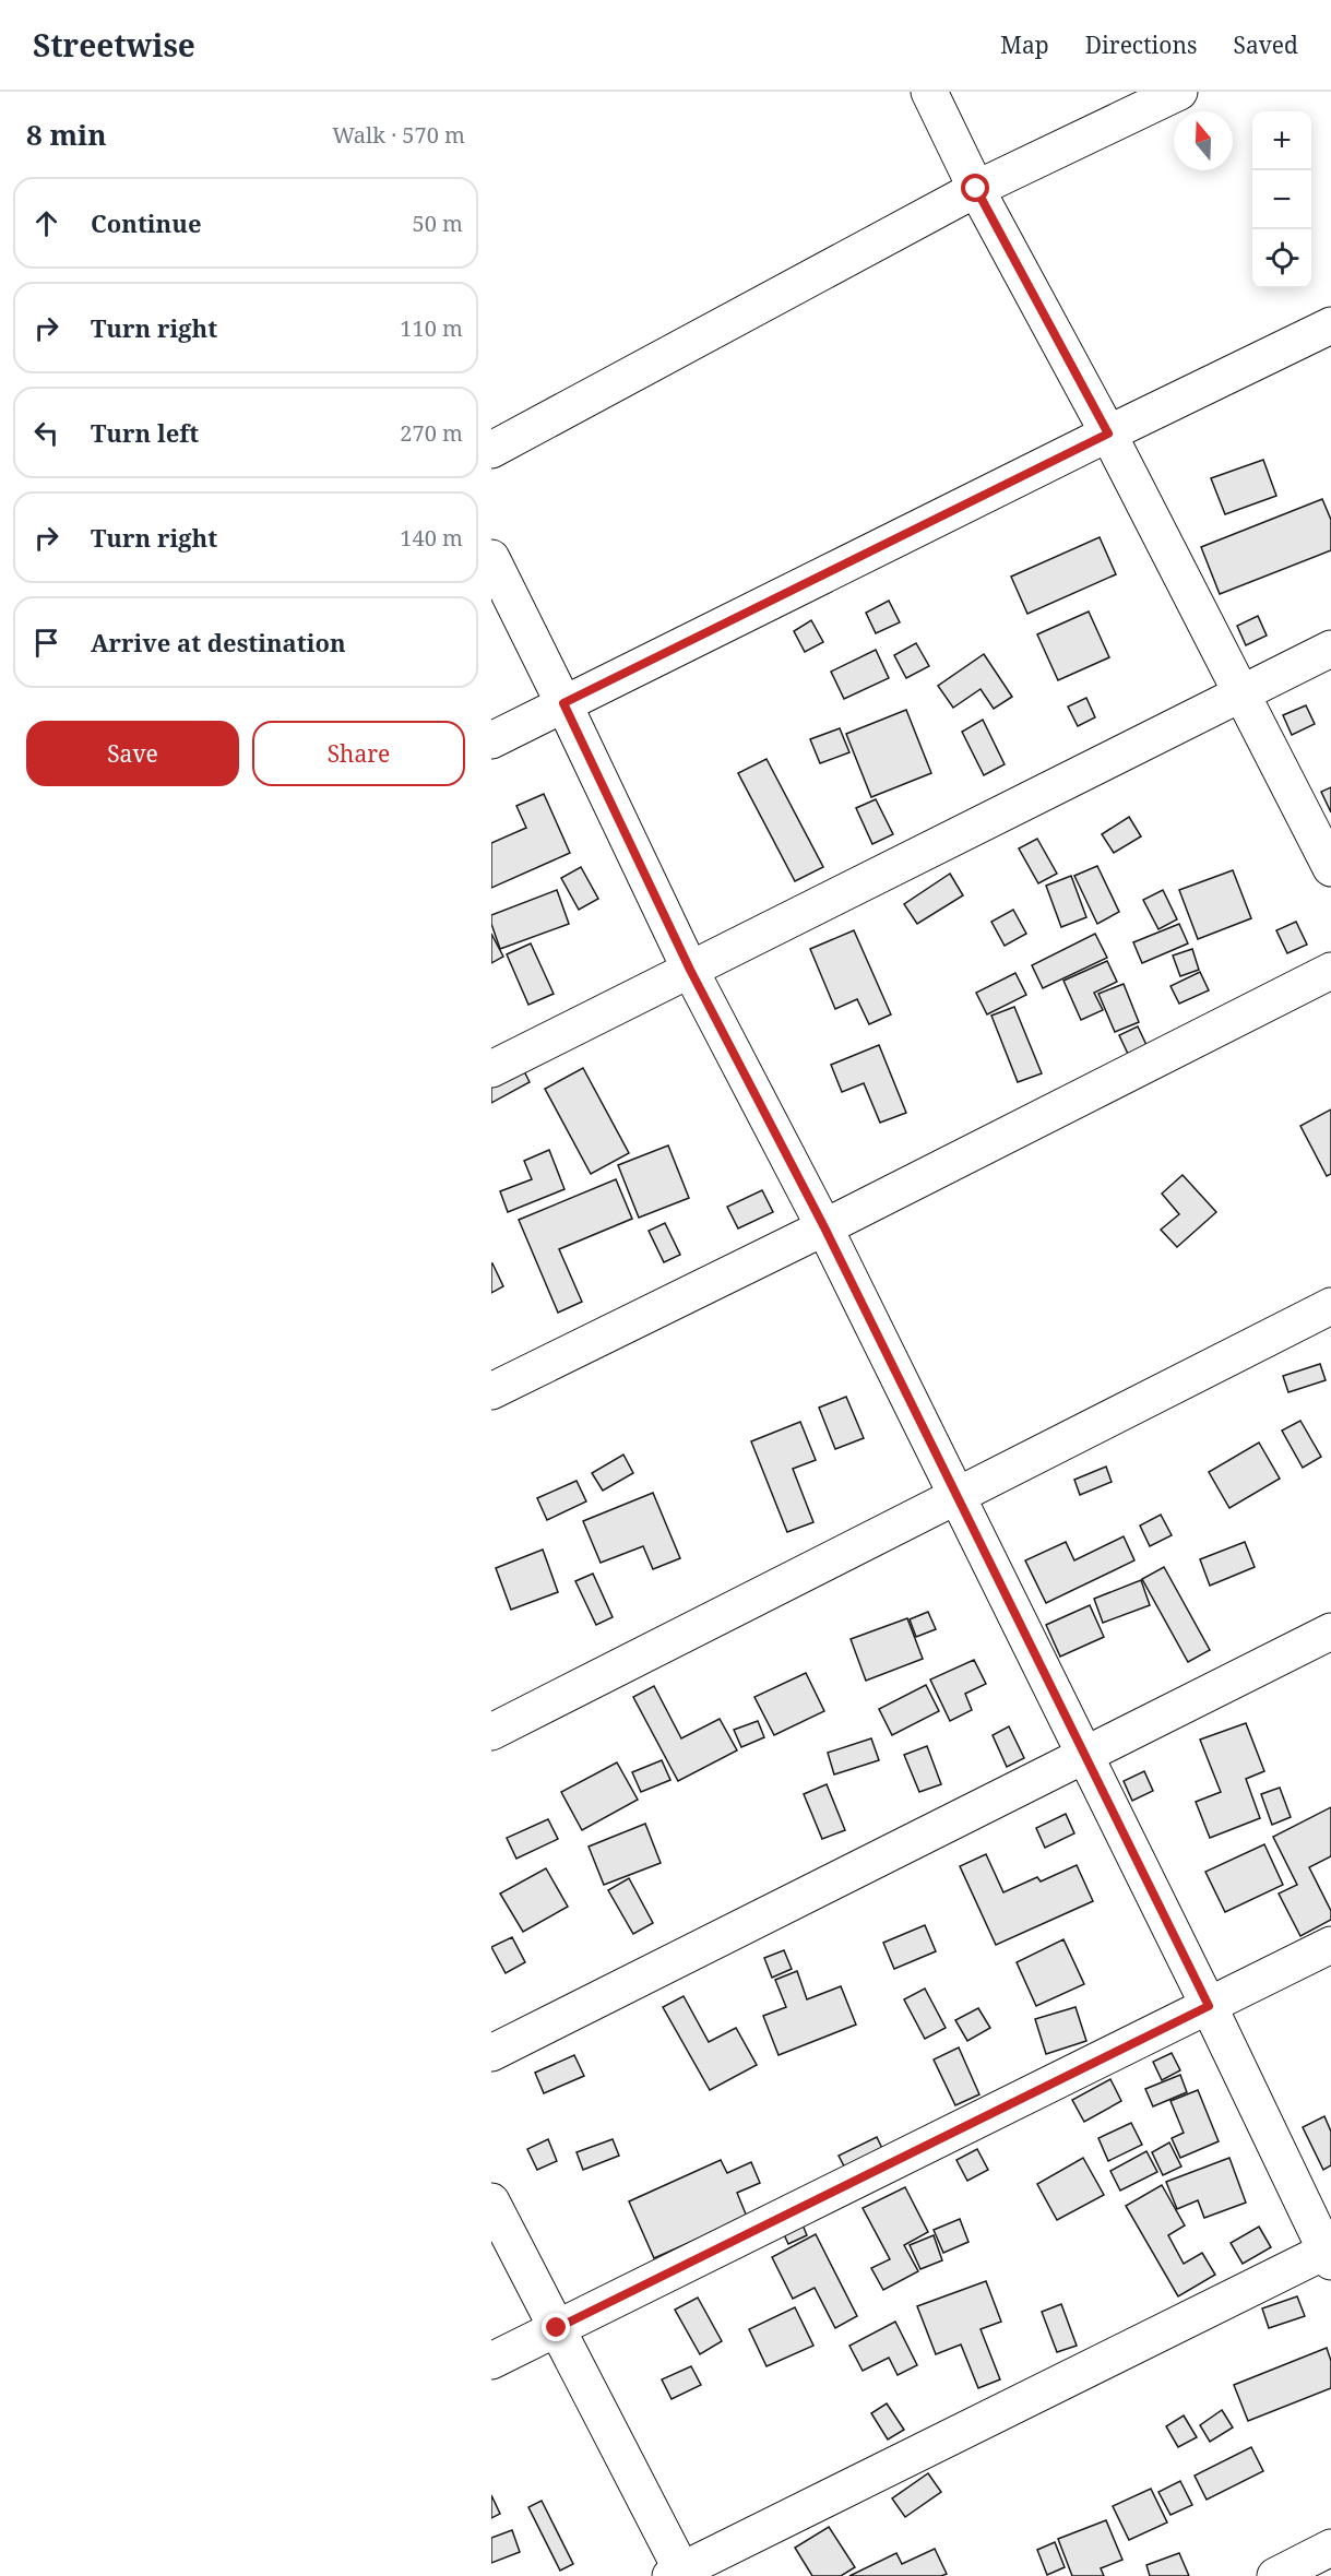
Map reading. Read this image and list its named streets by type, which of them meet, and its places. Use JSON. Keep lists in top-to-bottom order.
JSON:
{
  "north": "top",
  "page": {
    "header": "Streetwise",
    "nav": ["Map", "Directions", "Saved"],
    "heading": ["8 min", "Walk · 570 m"],
    "map_buttons": ["+", "−"],
    "list": [
      ["Continue", "50 m"],
      ["Turn right", "110 m"],
      ["Turn left", "270 m"],
      ["Turn right", "140 m"],
      "Arrive at destination"
    ],
    "buttons": ["Save", "Share"]
  }
}
